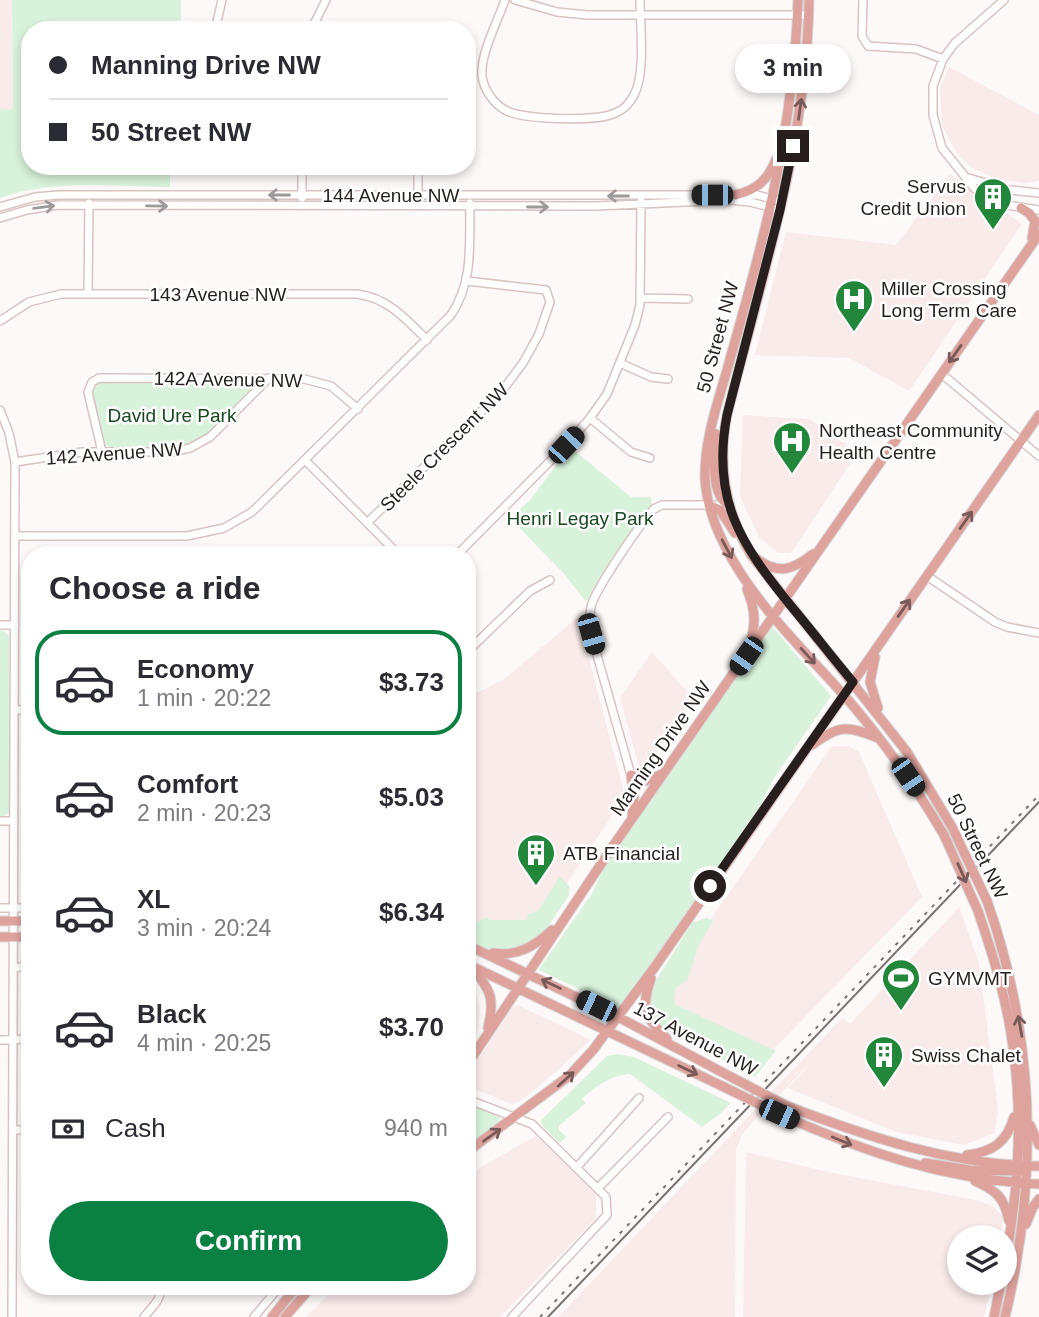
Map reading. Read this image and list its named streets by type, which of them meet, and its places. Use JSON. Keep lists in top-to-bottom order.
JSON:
{
  "streets": {
    "main road": ["50 Street NW", "Manning Drive NW", "137 Avenue NW"],
    "street": [
      "144 Avenue NW",
      "143 Avenue NW",
      "142A Avenue NW",
      "Steele Crescent NW",
      "142 Avenue NW"
    ]
  },
  "crossings": [
    ["144 Avenue NW", "50 Street NW"],
    ["50 Street NW", "Manning Drive NW"],
    ["50 Street NW", "137 Avenue NW"],
    ["142A Avenue NW", "142 Avenue NW"],
    ["Manning Drive NW", "137 Avenue NW"]
  ],
  "parks": ["David Ure Park", "Henri Legay Park"],
  "places": {
    "building": ["Servus Credit Union", "ATB Financial", "Swiss Chalet"],
    "hospital": ["Miller Crossing Long Term Care", "Northeast Community Health Centre"],
    "sports": ["GYMVMT"]
  },
  "page": {
    "banner": ["Manning Drive NW", "50 Street NW"],
    "bubble": "3 min",
    "heading": "Choose a ride",
    "list": [
      {
        "name": "Economy",
        "note": "1 min · 20:22",
        "value": "$3.73"
      },
      {
        "name": "Comfort",
        "note": "2 min · 20:23",
        "value": "$5.03"
      },
      {
        "name": "XL",
        "note": "3 min · 20:24",
        "value": "$6.34"
      },
      {
        "name": "Black",
        "note": "4 min · 20:25",
        "value": "$3.70"
      }
    ],
    "pay": ["Cash", "940 m"],
    "buttons": "Confirm"
  }
}
